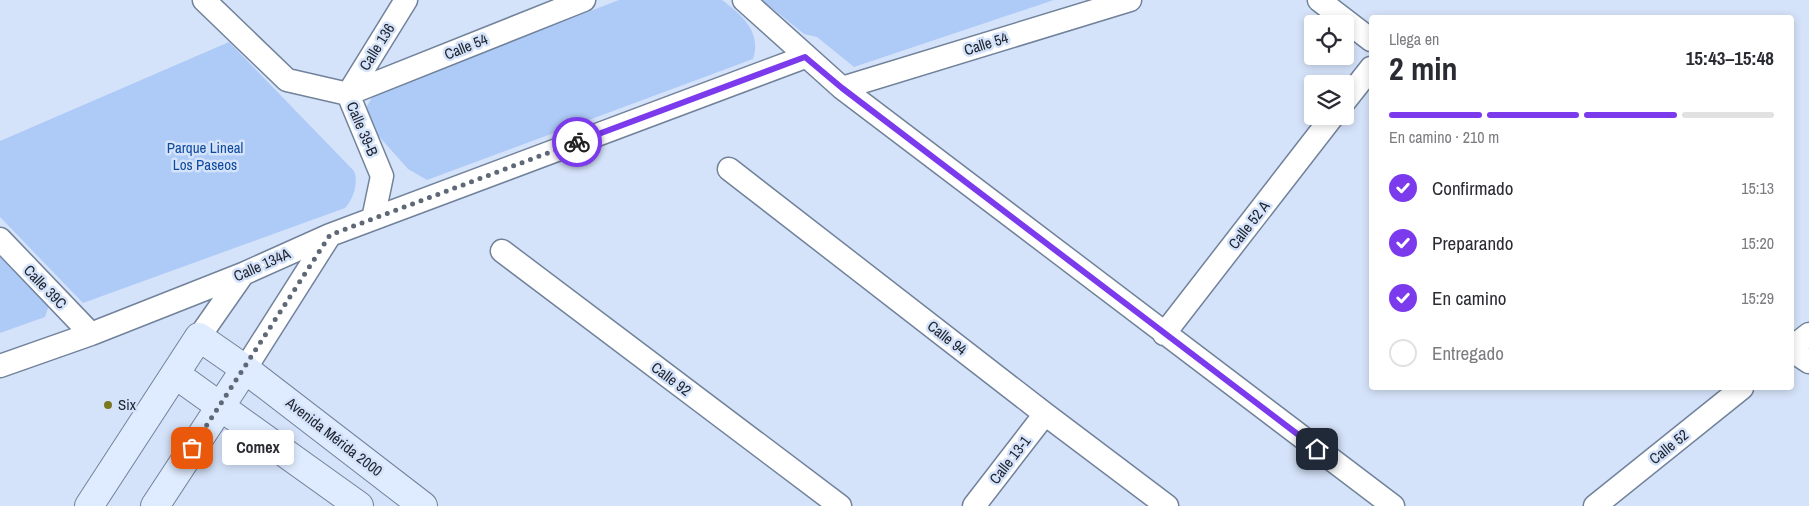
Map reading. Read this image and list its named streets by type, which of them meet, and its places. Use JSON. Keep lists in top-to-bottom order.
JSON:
{
  "streets": {
    "main road": ["Avenida Mérida 2000"],
    "street": [
      "Calle 54",
      "Calle 136",
      "Calle 39-B",
      "Calle 52 A",
      "Calle 134A",
      "Calle 39C",
      "Calle 94",
      "Calle 92",
      "Calle 52",
      "Calle 13-1"
    ]
  },
  "crossings": [
    ["Calle 54", "Calle 136"],
    ["Calle 54", "Calle 39-B"],
    ["Calle 136", "Calle 39-B"],
    ["Calle 39-B", "Calle 134A"],
    ["Calle 134A", "Calle 39C"],
    ["Calle 94", "Calle 13-1"]
  ],
  "parks": ["Parque Lineal Los Paseos"],
  "places": ["Six", "Comex"],
  "page": {
    "heading": ["2 min", "Llega en", "15:43–15:48"],
    "bar": "En camino · 210 m",
    "list": [
      ["Confirmado", "15:13"],
      ["Preparando", "15:20"],
      ["En camino", "15:29"],
      "Entregado"
    ],
    "bubble": "Comex"
  }
}
